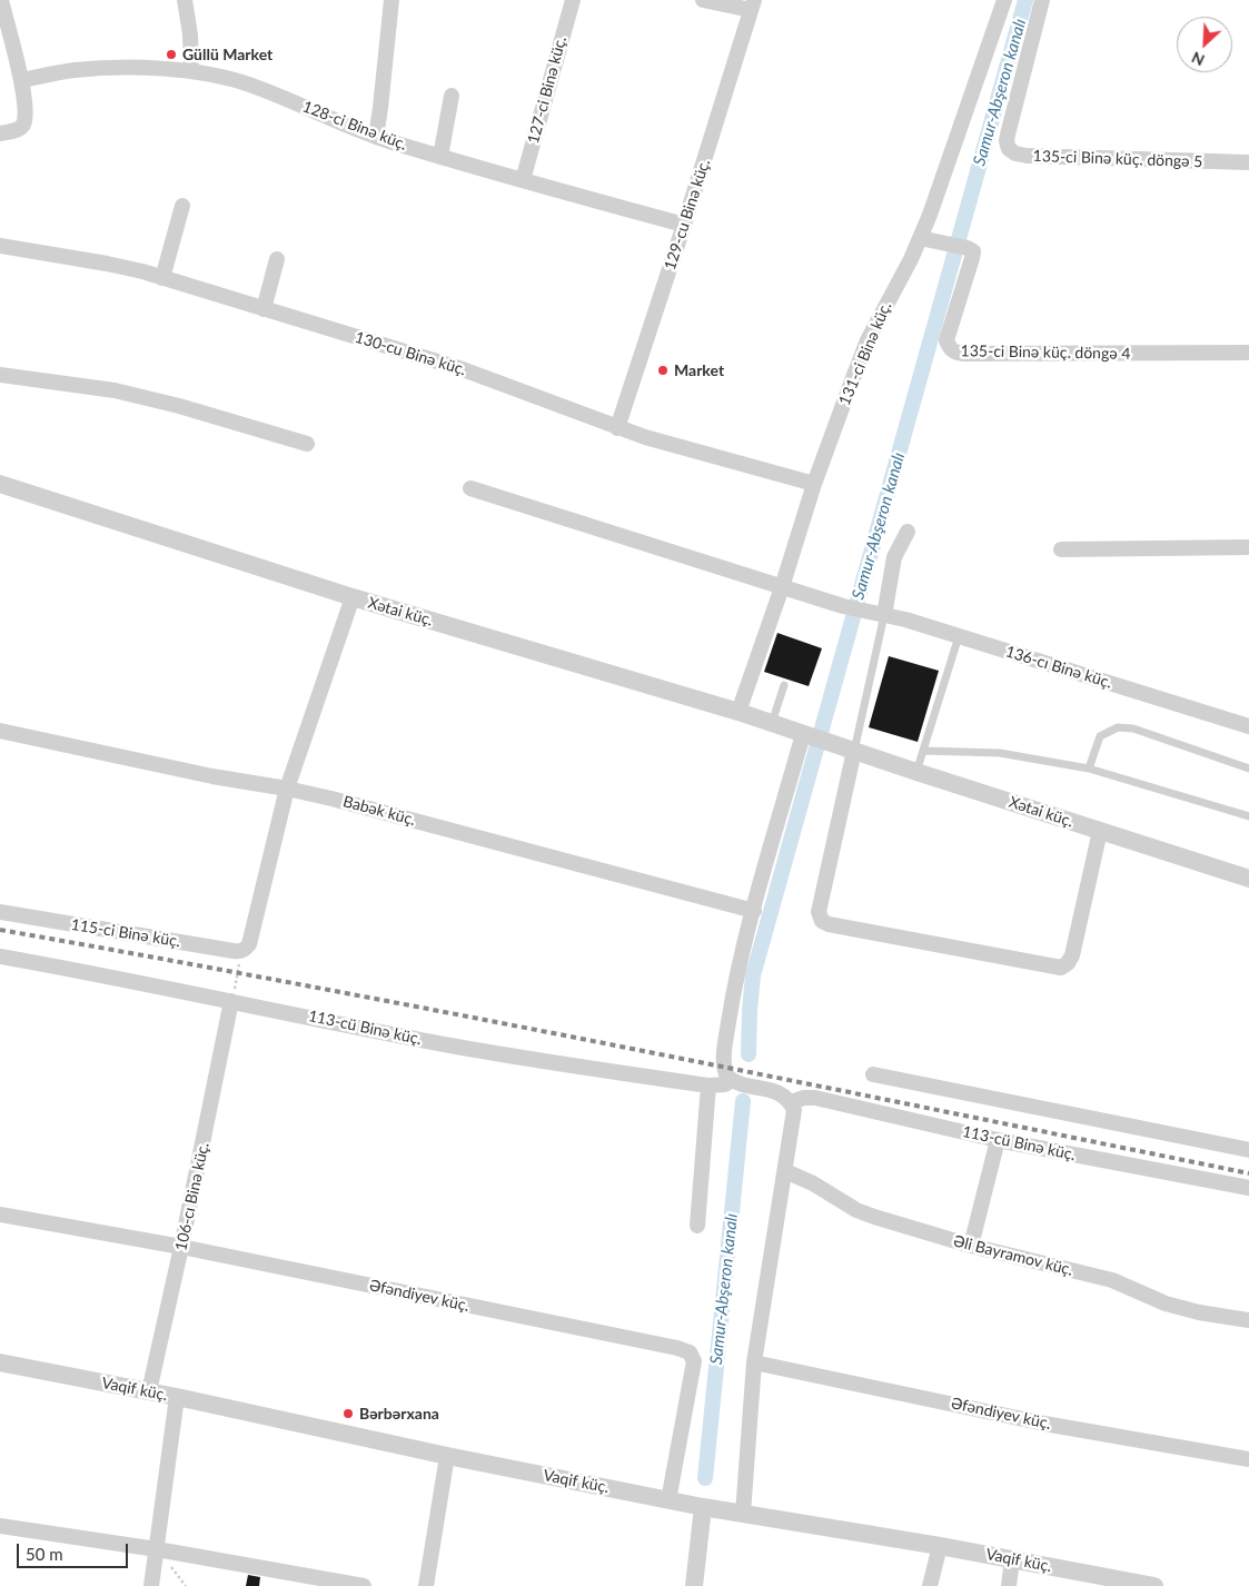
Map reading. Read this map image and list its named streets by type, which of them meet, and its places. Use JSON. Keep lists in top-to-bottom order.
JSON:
{
  "streets": {
    "street": [
      "127-ci Binə küç.",
      "128-ci Binə küç.",
      "135-ci Binə küç. döngə 5",
      "129-cu Binə küç.",
      "135-ci Binə küç. döngə 4",
      "130-cu Binə küç.",
      "131-ci Binə küç.",
      "Xətai küç.",
      "136-cı Binə küç.",
      "Babək küç.",
      "115-ci Binə küç.",
      "113-cü Binə küç.",
      "106-cı Binə küç.",
      "Əli Bayramov küç.",
      "Əfəndiyev küç.",
      "Vaqif küç."
    ]
  },
  "crossings": [
    ["127-ci Binə küç.", "128-ci Binə küç."],
    ["128-ci Binə küç.", "129-cu Binə küç."],
    ["129-cu Binə küç.", "130-cu Binə küç."],
    ["135-ci Binə küç. döngə 4", "131-ci Binə küç."],
    ["130-cu Binə küç.", "131-ci Binə küç."],
    ["131-ci Binə küç.", "Xətai küç."],
    ["131-ci Binə küç.", "136-cı Binə küç."],
    ["113-cü Binə küç.", "106-cı Binə küç."],
    ["106-cı Binə küç.", "Əfəndiyev küç."],
    ["106-cı Binə küç.", "Vaqif küç."],
    ["Əfəndiyev küç.", "Vaqif küç."]
  ],
  "water": ["Samur-Abşeron kanalı"],
  "places": ["Güllü Market", "Market", "Bərbərxana"],
  "scale_bar": "50 m",
  "north": "bottom left"
}
